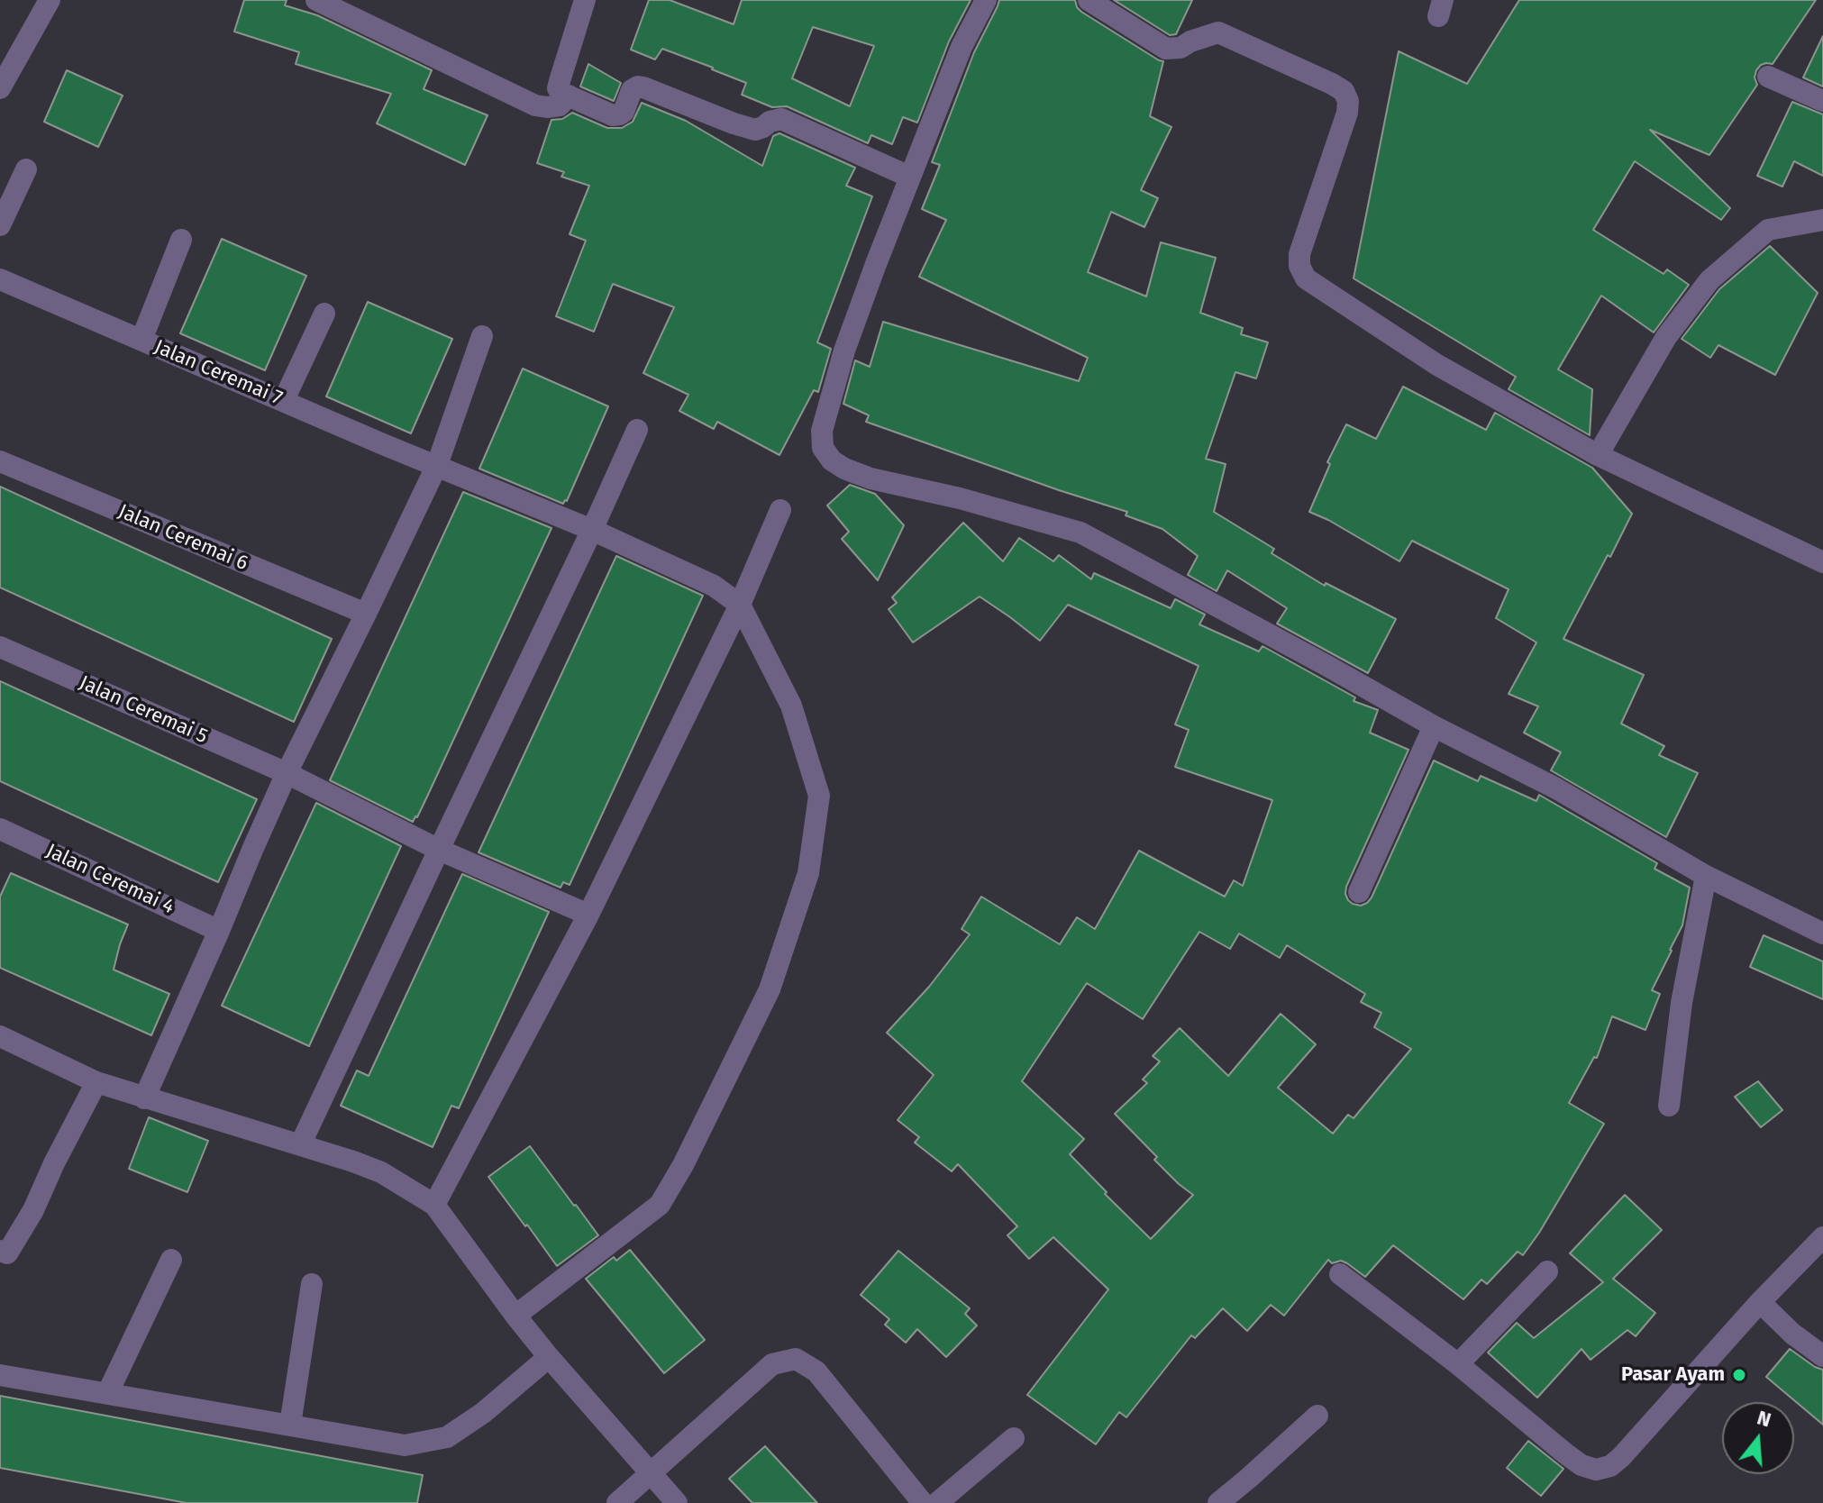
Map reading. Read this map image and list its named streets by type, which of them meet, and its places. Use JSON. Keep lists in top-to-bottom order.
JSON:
{
  "streets": {
    "street": [
      "Jalan Ceremai 7",
      "Jalan Ceremai 6",
      "Jalan Ceremai 5",
      "Jalan Ceremai 4"
    ]
  },
  "places": ["Pasar Ayam"],
  "north": "top"
}
